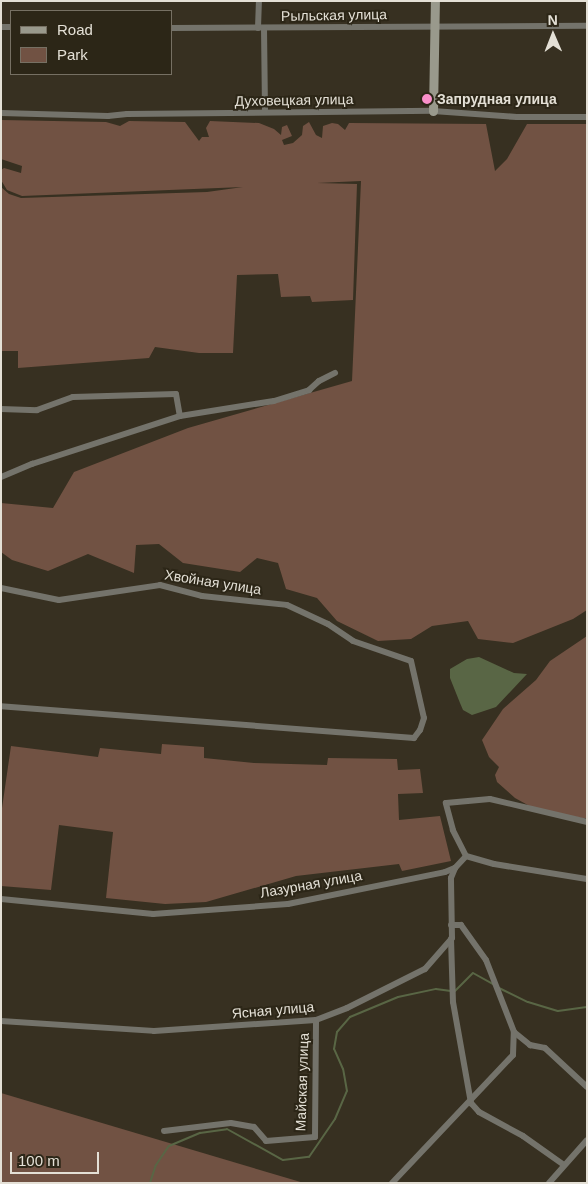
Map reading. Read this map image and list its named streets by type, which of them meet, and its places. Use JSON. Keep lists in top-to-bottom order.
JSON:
{
  "streets": {
    "street": [
      "Рыльская улица",
      "Духовецкая улица",
      "Хвойная улица",
      "Лазурная улица",
      "Ясная улица",
      "Майская улица"
    ]
  },
  "crossings": [
    ["Ясная улица", "Майская улица"]
  ],
  "places": ["Запрудная улица"],
  "legend": ["Road", "Park"],
  "scale_bar": "100 m",
  "north": "top"
}
